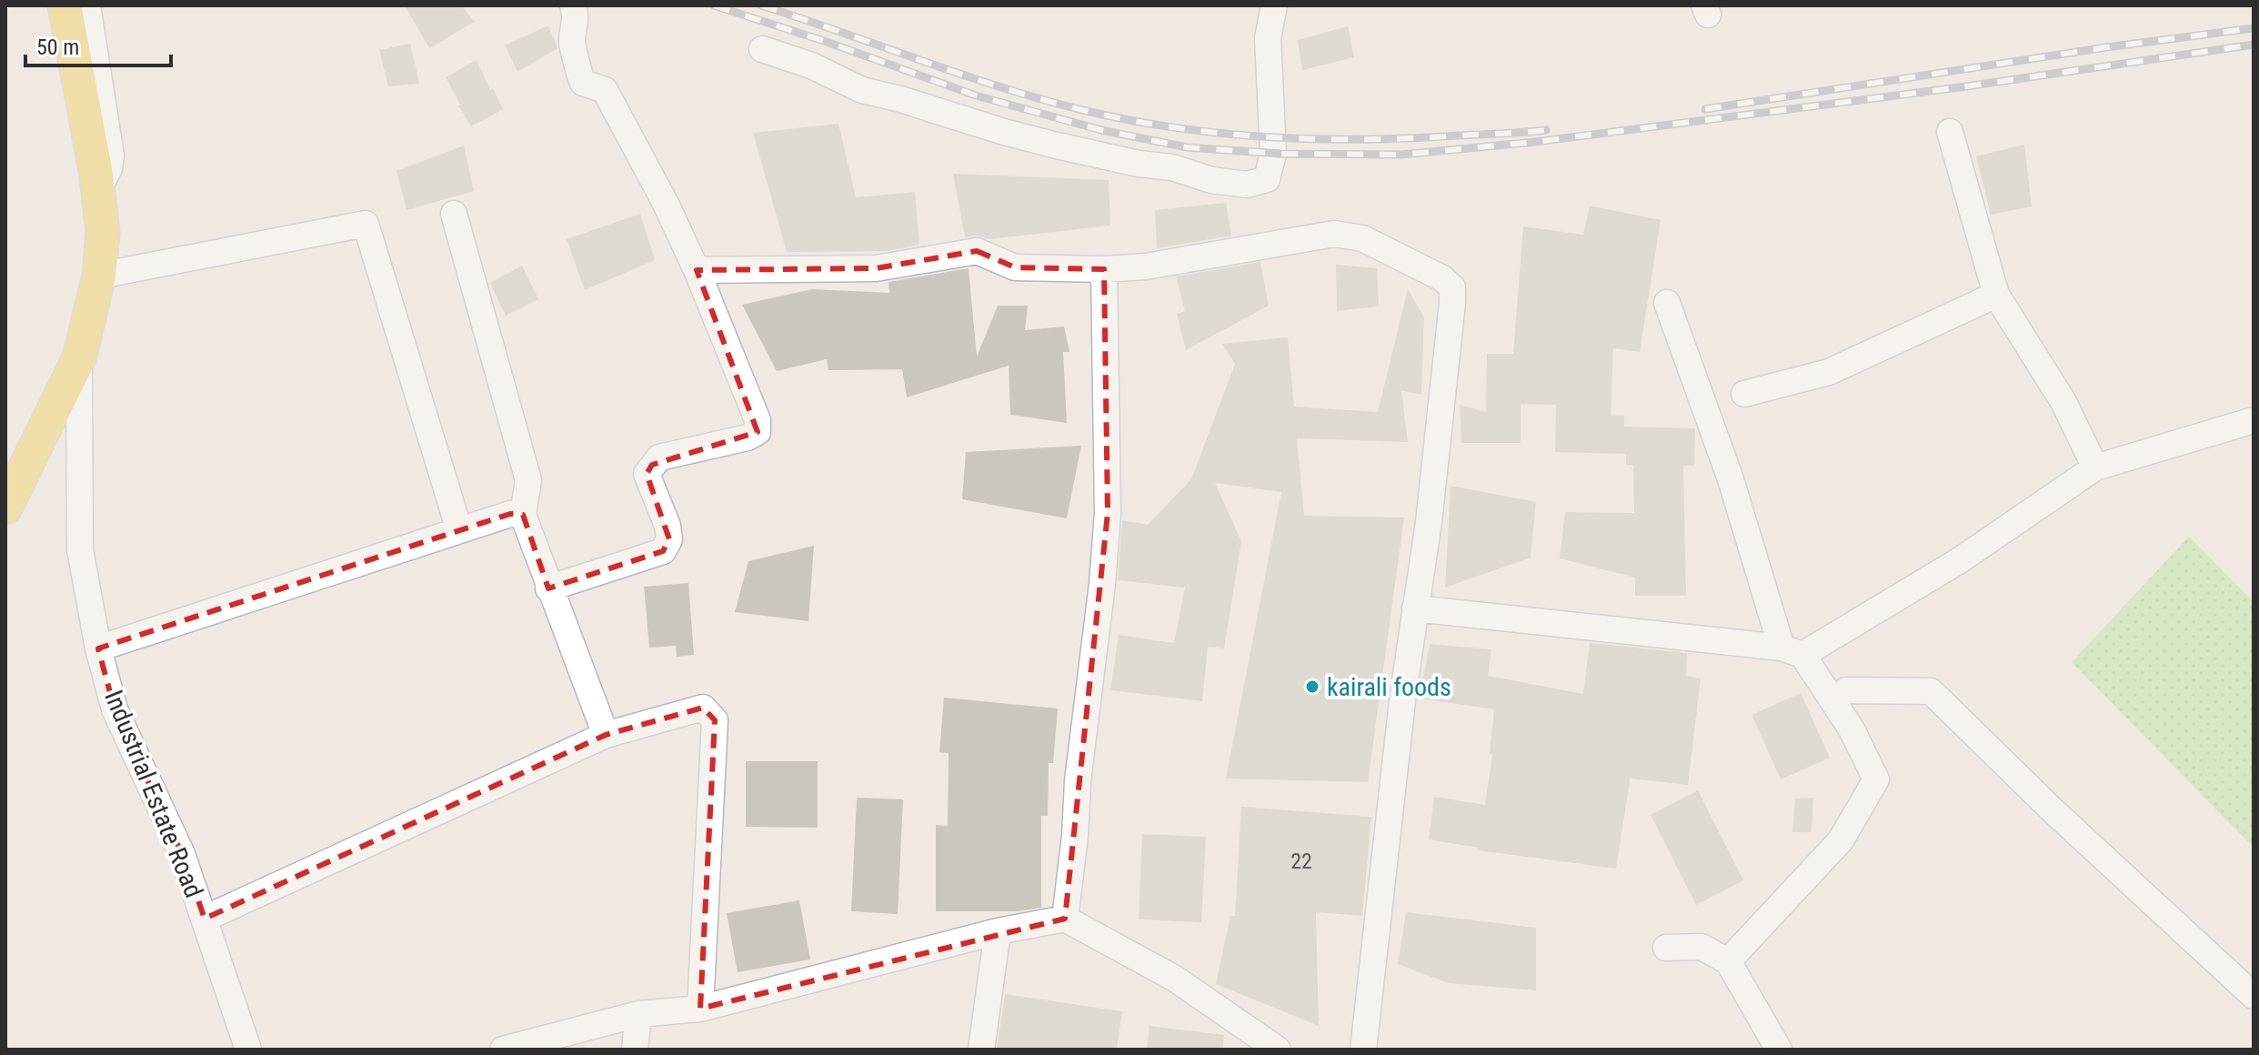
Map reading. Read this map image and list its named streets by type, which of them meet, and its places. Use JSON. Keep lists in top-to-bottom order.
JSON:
{
  "streets": {
    "street": ["Industrial Estate Road"]
  },
  "places": ["kairali foods"],
  "house_numbers": ["22"],
  "scale_bar": "50 m"
}
